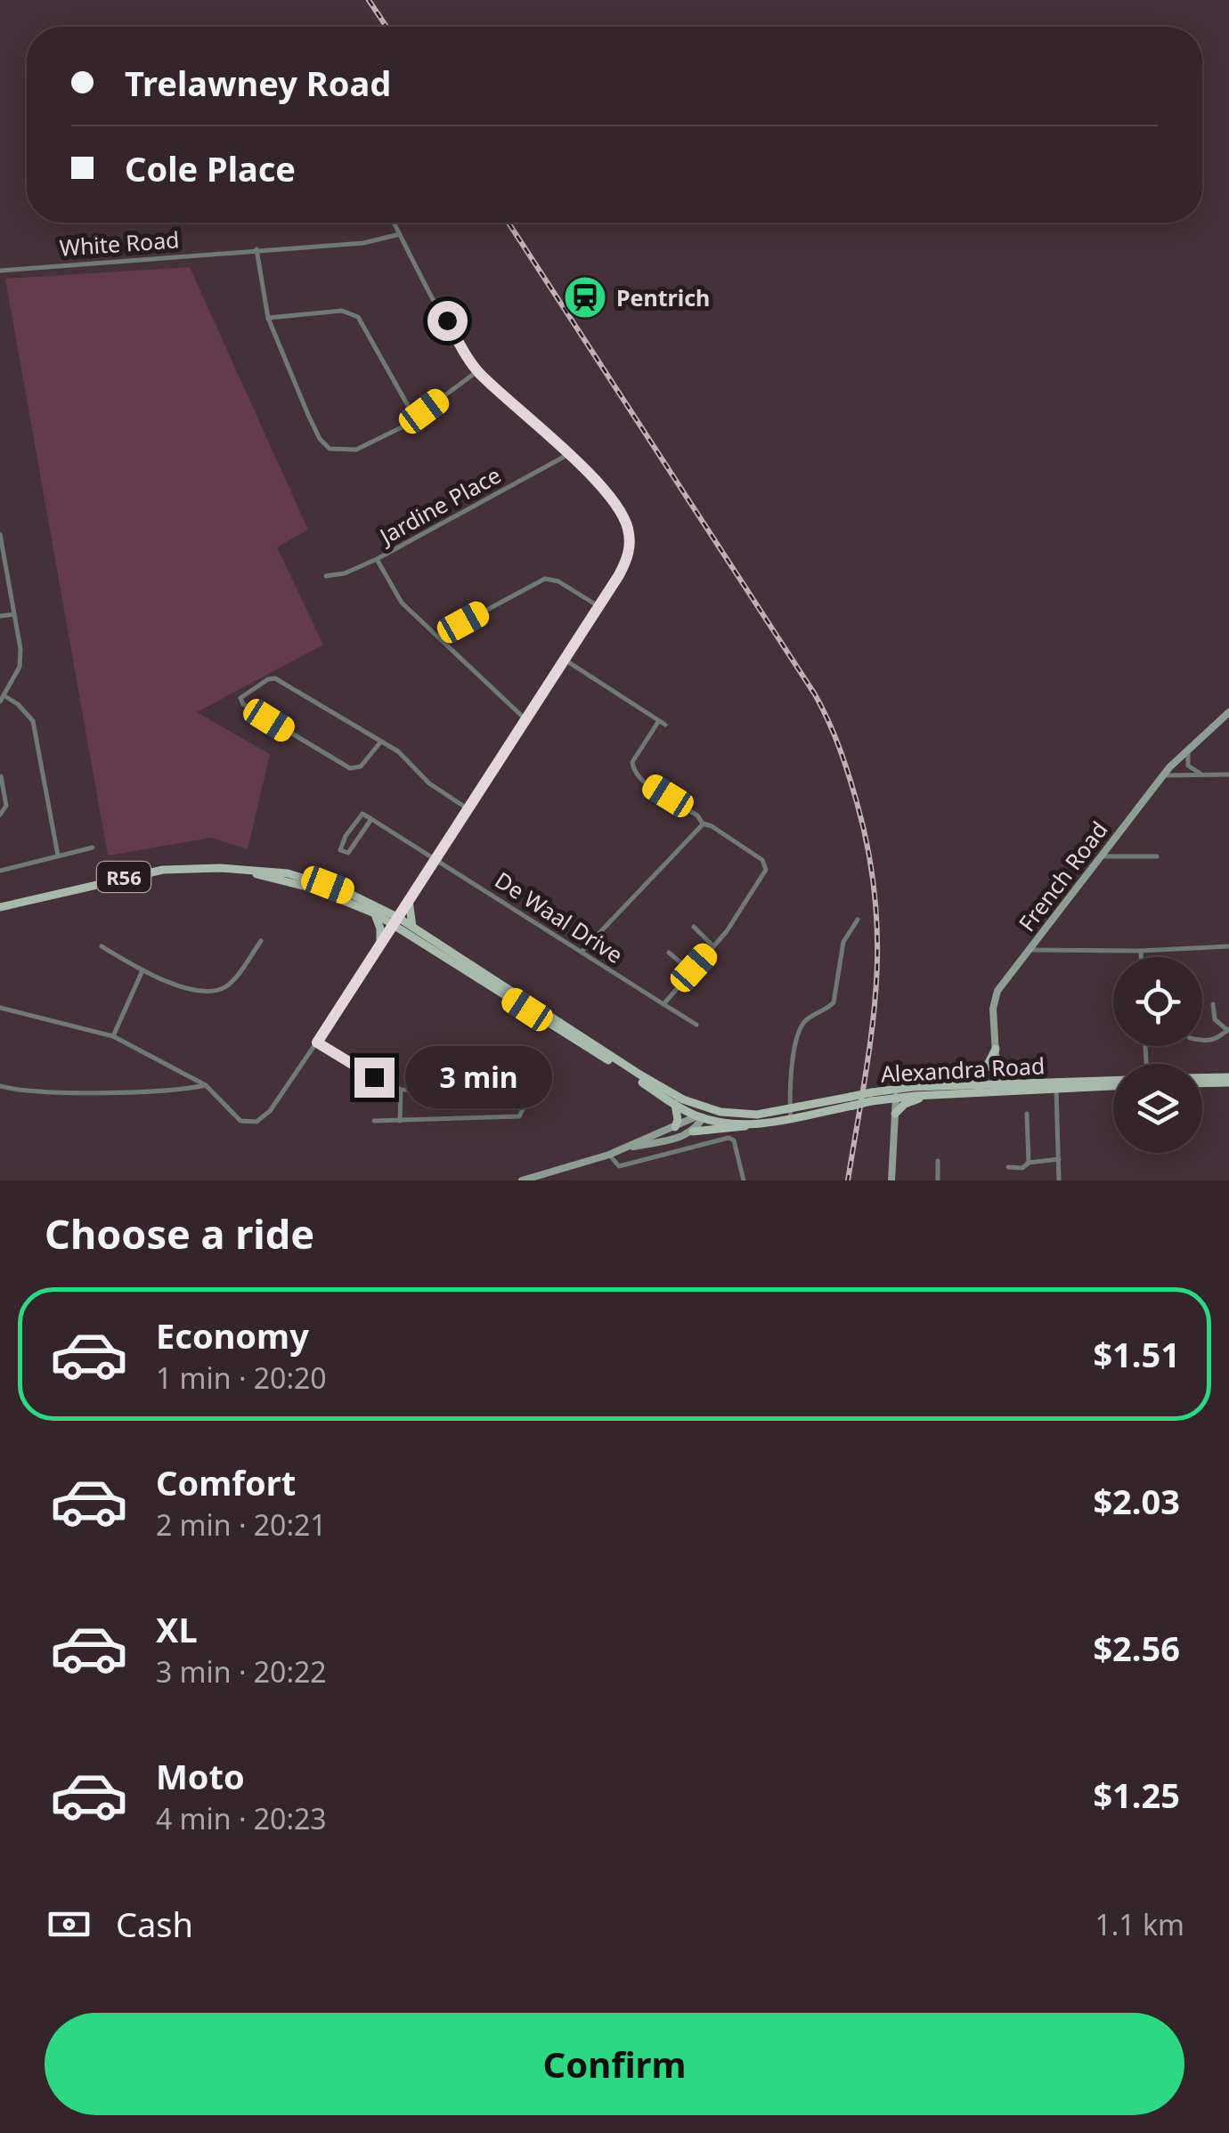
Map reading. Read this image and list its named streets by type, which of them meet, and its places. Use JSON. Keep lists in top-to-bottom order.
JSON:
{
  "streets": {
    "main road": ["R56", "Alexandra Road"],
    "street": [
      "White Road",
      "Jardine Place",
      "French Road",
      "De Waal Drive"
    ]
  },
  "crossings": [
    ["French Road", "Alexandra Road"],
    ["R56", "Alexandra Road"]
  ],
  "places": {
    "station": ["Pentrich"]
  },
  "page": {
    "banner": ["Trelawney Road", "Cole Place"],
    "bubble": "3 min",
    "heading": "Choose a ride",
    "list": [
      {
        "name": "Economy",
        "note": "1 min · 20:20",
        "value": "$1.51"
      },
      {
        "name": "Comfort",
        "note": "2 min · 20:21",
        "value": "$2.03"
      },
      {
        "name": "XL",
        "note": "3 min · 20:22",
        "value": "$2.56"
      },
      {
        "name": "Moto",
        "note": "4 min · 20:23",
        "value": "$1.25"
      }
    ],
    "pay": ["Cash", "1.1 km"],
    "buttons": "Confirm"
  }
}
